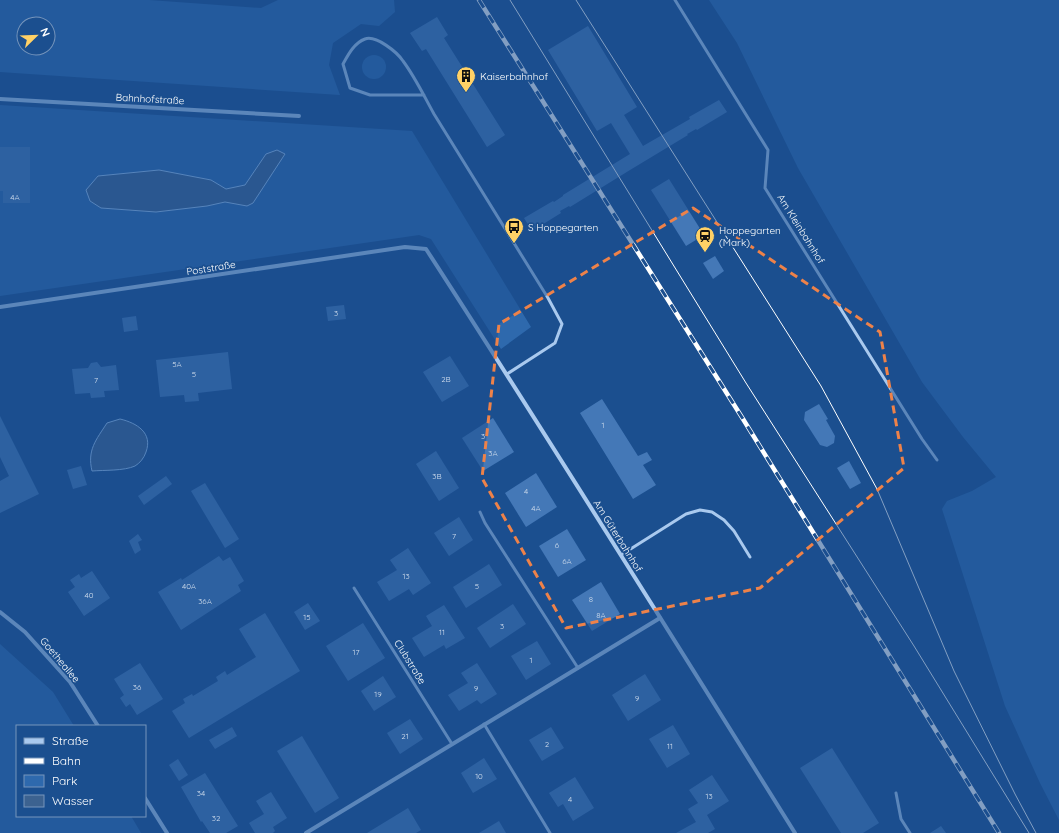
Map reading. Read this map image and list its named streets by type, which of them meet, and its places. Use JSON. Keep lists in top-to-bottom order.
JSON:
{
  "streets": {
    "street": [
      "Bahnhofstraße",
      "Poststraße",
      "Am Güterbahnhof",
      "Goetheallee"
    ],
    "lane": ["Am Kleinbahnhof", "Clubstraße"]
  },
  "crossings": [
    ["Poststraße", "Am Güterbahnhof"]
  ],
  "places": {
    "building": ["Kaiserbahnhof"],
    "bus stop": ["S Hoppegarten"],
    "station": ["Hoppegarten (Mark)"]
  },
  "house_numbers": [
    "4A",
    "3",
    "5A",
    "5",
    "2B",
    "7",
    "1",
    "3",
    "3A",
    "3B",
    "4",
    "4A",
    "7",
    "6",
    "6A",
    "13",
    "40A",
    "5",
    "40",
    "8",
    "36A",
    "8A",
    "15",
    "3",
    "11",
    "17",
    "1",
    "36",
    "9",
    "19",
    "9",
    "21",
    "2",
    "11",
    "10",
    "34",
    "13",
    "4",
    "32"
  ],
  "legend": [
    "Straße",
    "Bahn",
    "Park",
    "Wasser"
  ],
  "north": "top right"
}
